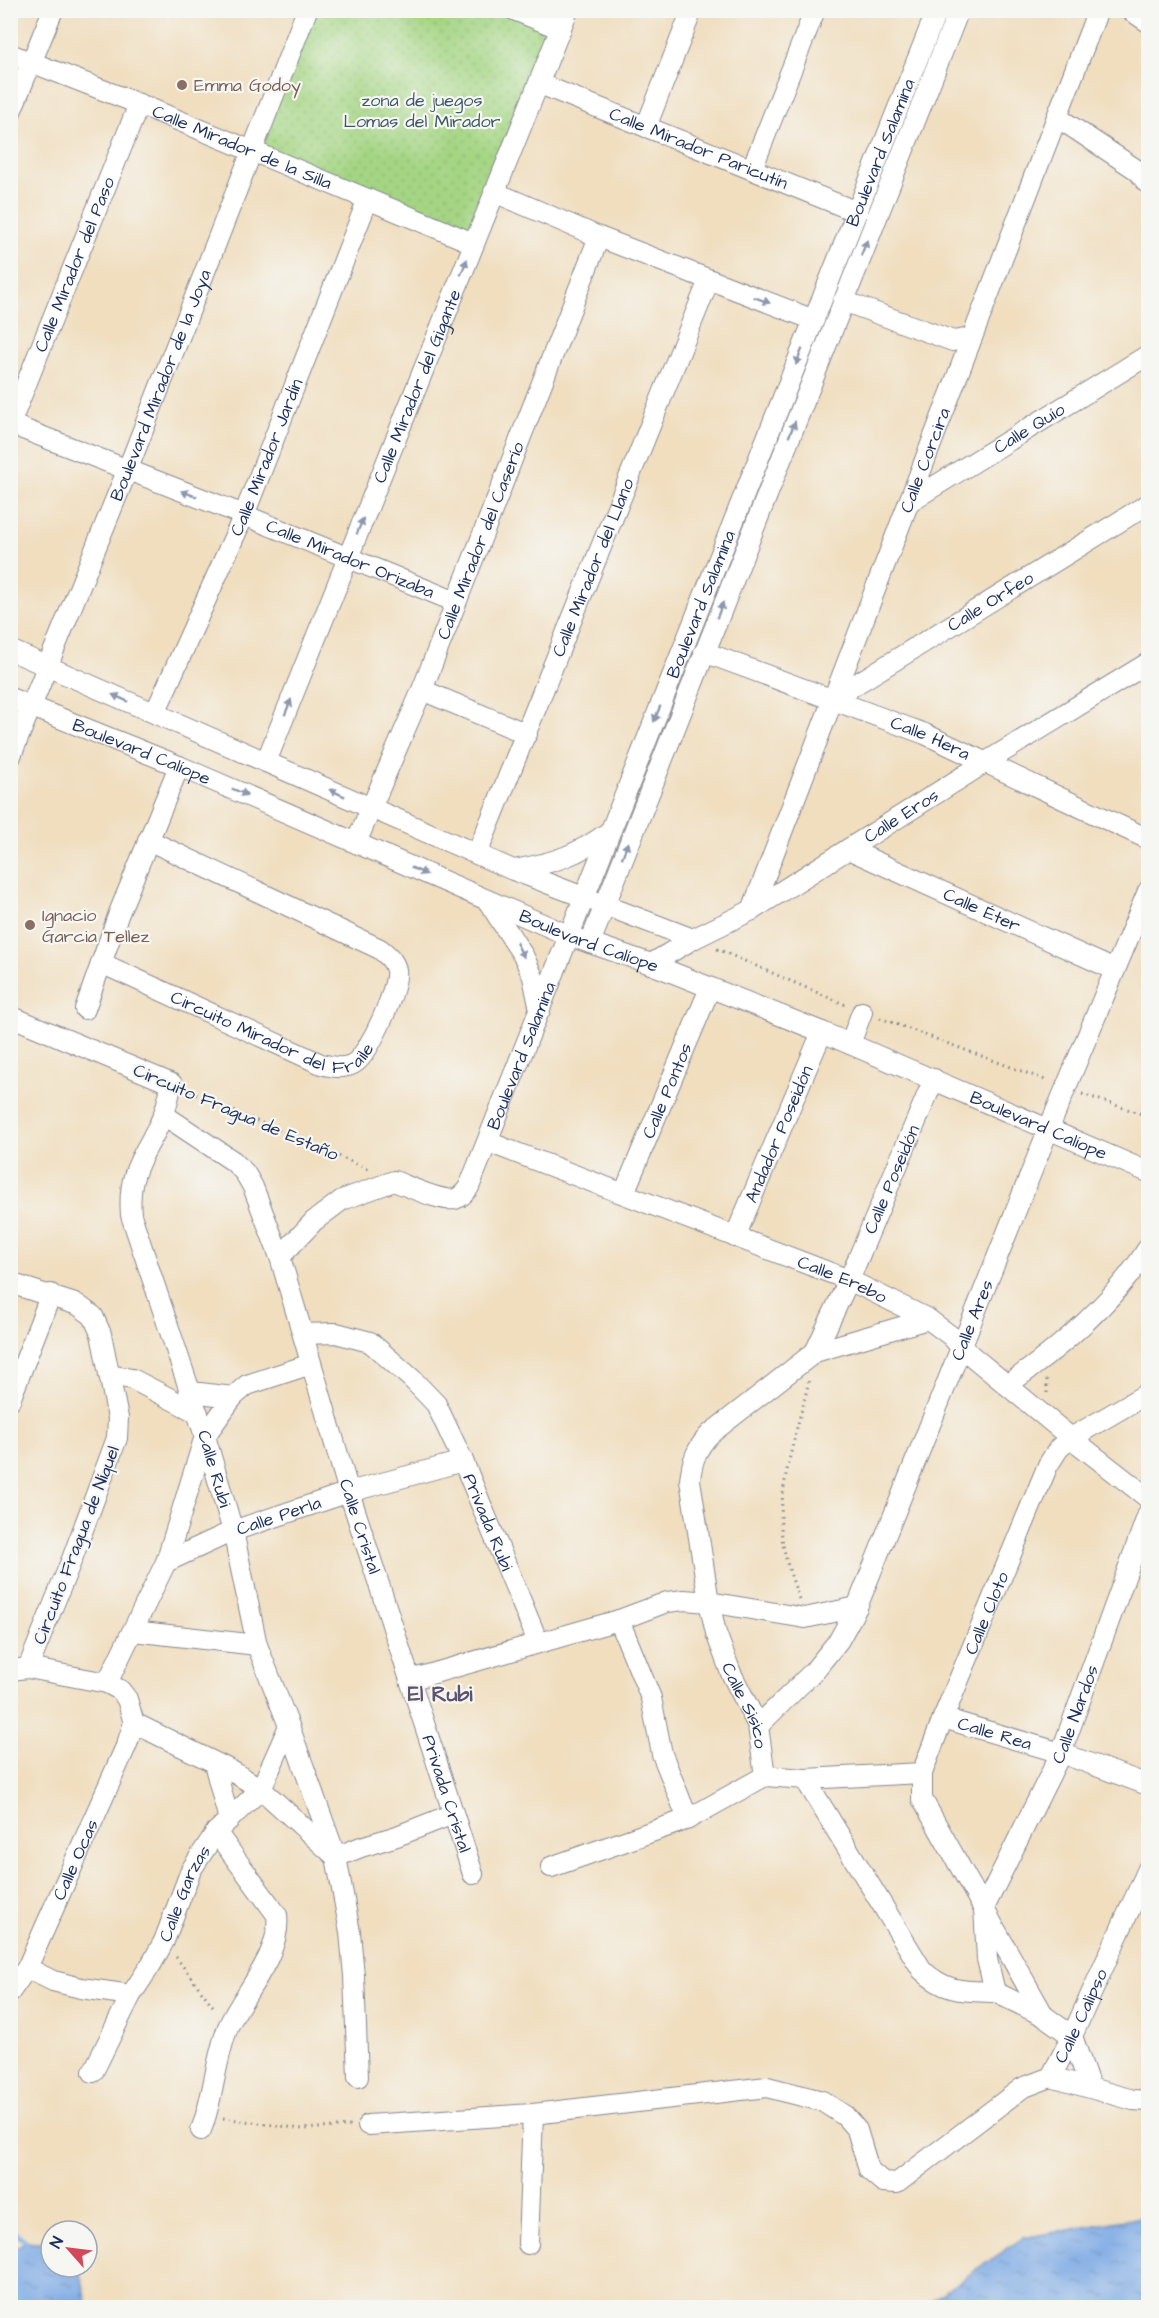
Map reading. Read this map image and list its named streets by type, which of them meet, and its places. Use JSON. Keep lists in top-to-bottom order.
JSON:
{
  "streets": {
    "street": [
      "Calle Mirador de la Silla",
      "Calle Mirador Paricutín",
      "Boulevard Salamina",
      "Calle Mirador del Paso",
      "Boulevard Mirador de la Joya",
      "Calle Mirador del Gigante",
      "Calle Quío",
      "Calle Mirador Jardín",
      "Calle Corcira",
      "Calle Mirador del Caserío",
      "Calle Mirador Orizaba",
      "Calle Mirador del Llano",
      "Calle Orfeo",
      "Calle Hera",
      "Boulevard Calíope",
      "Calle Eros",
      "Calle Éter",
      "Circuito Mirador del Fraile",
      "Calle Pontos",
      "Circuito Fragua de Estaño",
      "Andador Poseidón",
      "Calle Poseidón",
      "Calle Erebo",
      "Calle Ares",
      "Calle Rubi",
      "Calle Perla",
      "Privada Rubi",
      "Calle Cristal",
      "Circuito Fragua de Níquel",
      "Calle Cloto",
      "Calle Sisico",
      "Calle Nardos",
      "Calle Rea",
      "Privada Cristal",
      "Calle Ocas",
      "Calle Garzas",
      "Calle Calipso"
    ]
  },
  "crossings": [
    ["Calle Mirador de la Silla", "Calle Mirador del Paso"],
    ["Calle Mirador de la Silla", "Boulevard Mirador de la Joya"],
    ["Calle Mirador de la Silla", "Calle Mirador del Gigante"],
    ["Calle Mirador de la Silla", "Calle Mirador Jardín"],
    ["Calle Mirador Paricutín", "Boulevard Salamina"],
    ["Calle Mirador Paricutín", "Calle Mirador del Gigante"],
    ["Boulevard Salamina", "Calle Hera"],
    ["Boulevard Salamina", "Boulevard Calíope"],
    ["Boulevard Salamina", "Circuito Fragua de Estaño"],
    ["Boulevard Salamina", "Calle Erebo"],
    ["Calle Mirador del Paso", "Calle Mirador Orizaba"],
    ["Boulevard Mirador de la Joya", "Calle Mirador Orizaba"],
    ["Boulevard Mirador de la Joya", "Boulevard Calíope"],
    ["Calle Mirador del Gigante", "Calle Mirador Orizaba"],
    ["Calle Quío", "Calle Corcira"],
    ["Calle Mirador Jardín", "Calle Mirador Orizaba"],
    ["Calle Corcira", "Calle Orfeo"],
    ["Calle Corcira", "Calle Hera"],
    ["Calle Corcira", "Calle Eros"],
    ["Calle Mirador del Caserío", "Calle Mirador Orizaba"],
    ["Calle Mirador del Caserío", "Boulevard Calíope"],
    ["Calle Orfeo", "Calle Hera"],
    ["Calle Hera", "Calle Eros"],
    ["Boulevard Calíope", "Calle Eros"],
    ["Boulevard Calíope", "Calle Pontos"],
    ["Boulevard Calíope", "Andador Poseidón"],
    ["Boulevard Calíope", "Calle Poseidón"],
    ["Boulevard Calíope", "Calle Ares"],
    ["Calle Eros", "Calle Éter"],
    ["Calle Éter", "Calle Ares"],
    ["Calle Pontos", "Calle Erebo"],
    ["Circuito Fragua de Estaño", "Calle Rubi"],
    ["Andador Poseidón", "Calle Erebo"],
    ["Calle Poseidón", "Calle Erebo"],
    ["Calle Poseidón", "Calle Sisico"],
    ["Calle Erebo", "Calle Ares"],
    ["Calle Erebo", "Calle Cloto"],
    ["Calle Ares", "Calle Sisico"],
    ["Calle Rubi", "Calle Perla"],
    ["Calle Rubi", "Calle Cristal"],
    ["Calle Rubi", "Calle Garzas"],
    ["Calle Perla", "Privada Rubi"],
    ["Calle Perla", "Calle Cristal"],
    ["Privada Rubi", "Calle Cristal"],
    ["Calle Cristal", "Privada Cristal"],
    ["Calle Cloto", "Calle Nardos"],
    ["Calle Cloto", "Calle Rea"],
    ["Calle Nardos", "Calle Rea"]
  ],
  "one_way": ["Calle Mirador del Gigante"],
  "districts": ["El Rubi"],
  "parks": ["zona de juegos Lomas del Mirador"],
  "places": ["Emma Godoy", "Ignacio Garcia Tellez"],
  "north": "top left"
}
